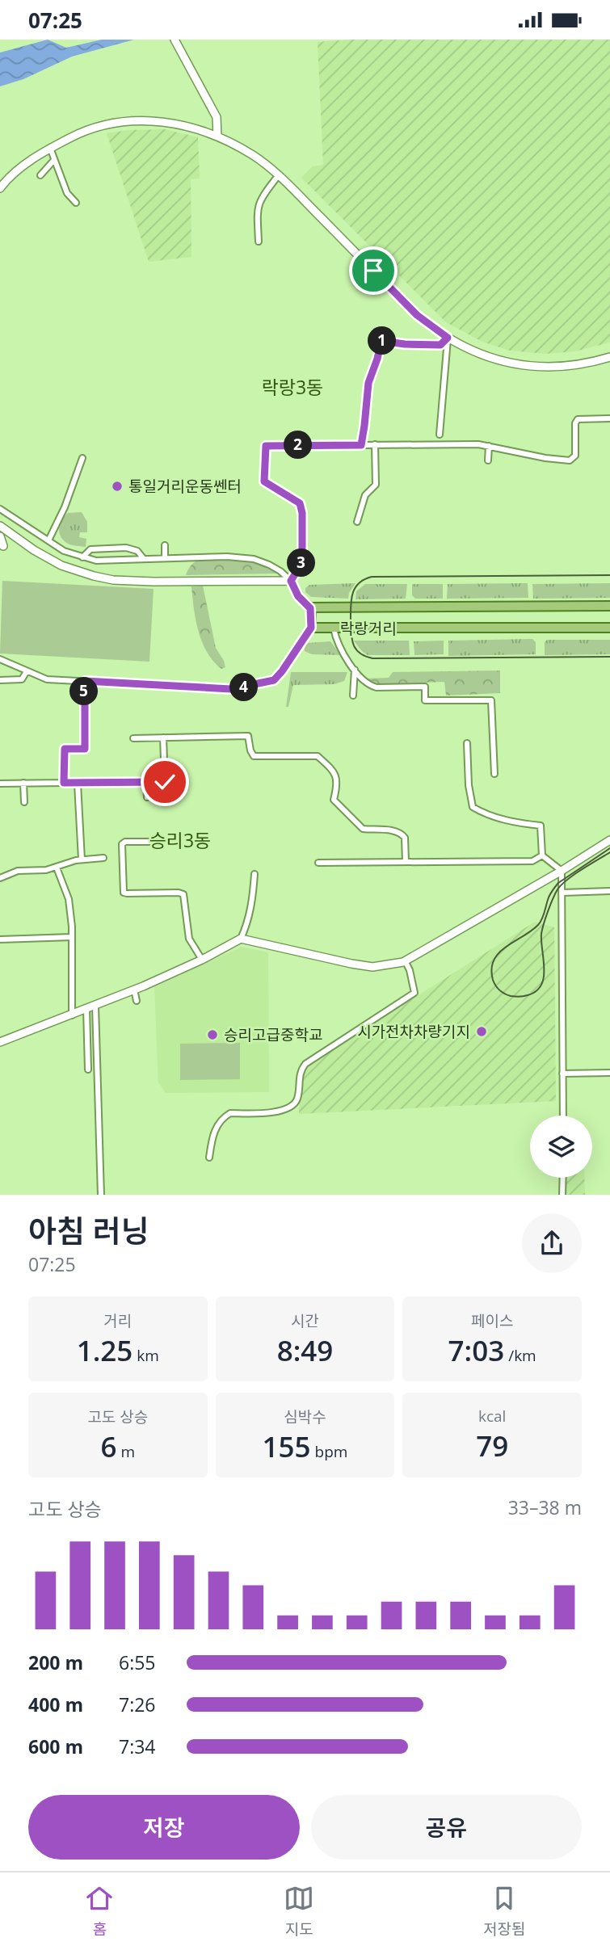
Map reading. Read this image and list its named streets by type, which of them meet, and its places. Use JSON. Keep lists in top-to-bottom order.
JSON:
{
  "streets": {
    "main road": ["락랑거리"]
  },
  "districts": ["락랑3동", "승리3동"],
  "places": ["통일거리운동쎈터", "시가전차차량기지", "승리고급중학교"],
  "page": {
    "status": "07:25",
    "pins": [
      "1",
      "2",
      "3",
      "4",
      "5"
    ],
    "heading": ["아침 러닝", "07:25"],
    "stats": [
      ["거리", "1.25 km"],
      ["시간", "8:49"],
      ["페이스", "7:03 /km"],
      ["고도 상승", "6 m"],
      ["심박수", "155 bpm"],
      ["kcal", "79"]
    ],
    "chart": ["고도 상승", "33–38 m"],
    "list": [
      {
        "name": "200 m",
        "note": "6:55"
      },
      {
        "name": "400 m",
        "note": "7:26"
      },
      {
        "name": "600 m",
        "note": "7:34"
      }
    ],
    "buttons": ["저장", "공유"],
    "tabs": ["홈", "지도", "저장됨"]
  }
}
